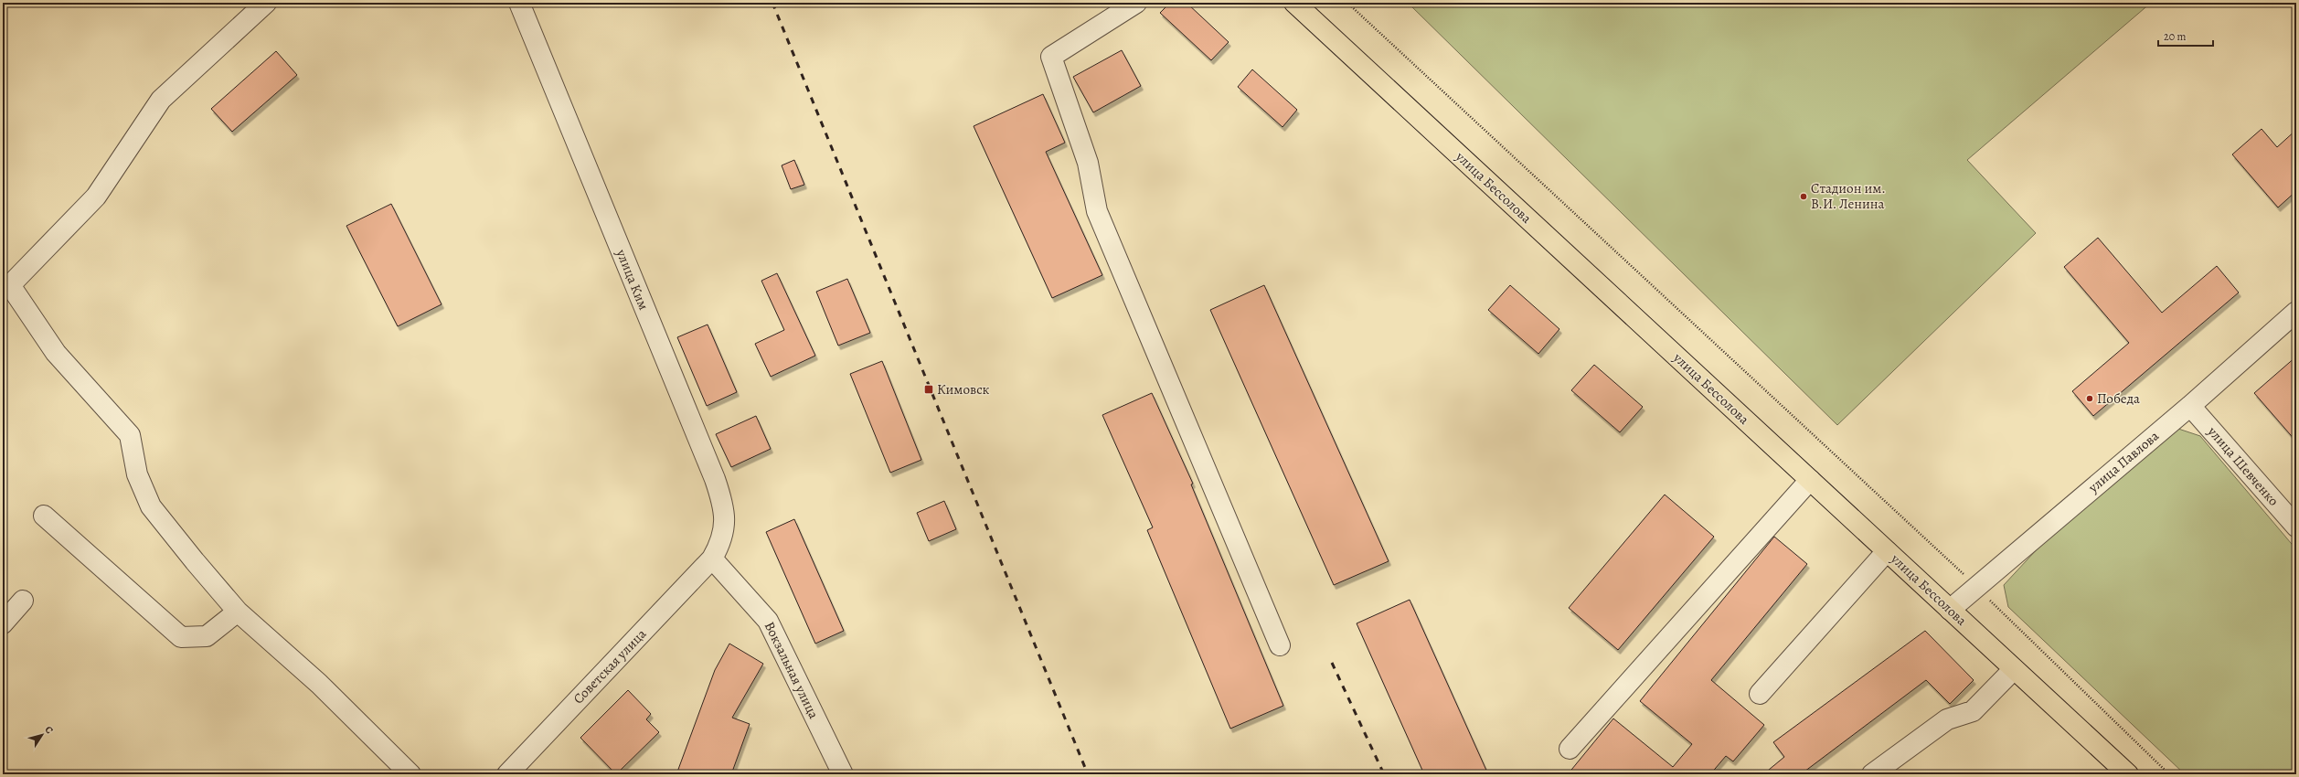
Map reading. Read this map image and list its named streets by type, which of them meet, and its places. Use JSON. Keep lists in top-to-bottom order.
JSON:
{
  "streets": {
    "main road": ["улица Бессолова"],
    "street": [
      "улица Ким",
      "улица Павлова",
      "улица Шевченко",
      "Советская улица",
      "Вокзальная улица"
    ]
  },
  "crossings": [
    ["улица Бессолова", "улица Павлова"],
    ["улица Ким", "Советская улица"],
    ["улица Ким", "Вокзальная улица"],
    ["улица Павлова", "улица Шевченко"],
    ["Советская улица", "Вокзальная улица"]
  ],
  "places": {
    "other": ["Стадион им. В.И. Ленина", "Победа"],
    "transit": ["Кимовск"]
  },
  "scale_bar": "20 m",
  "north": "top right"
}
